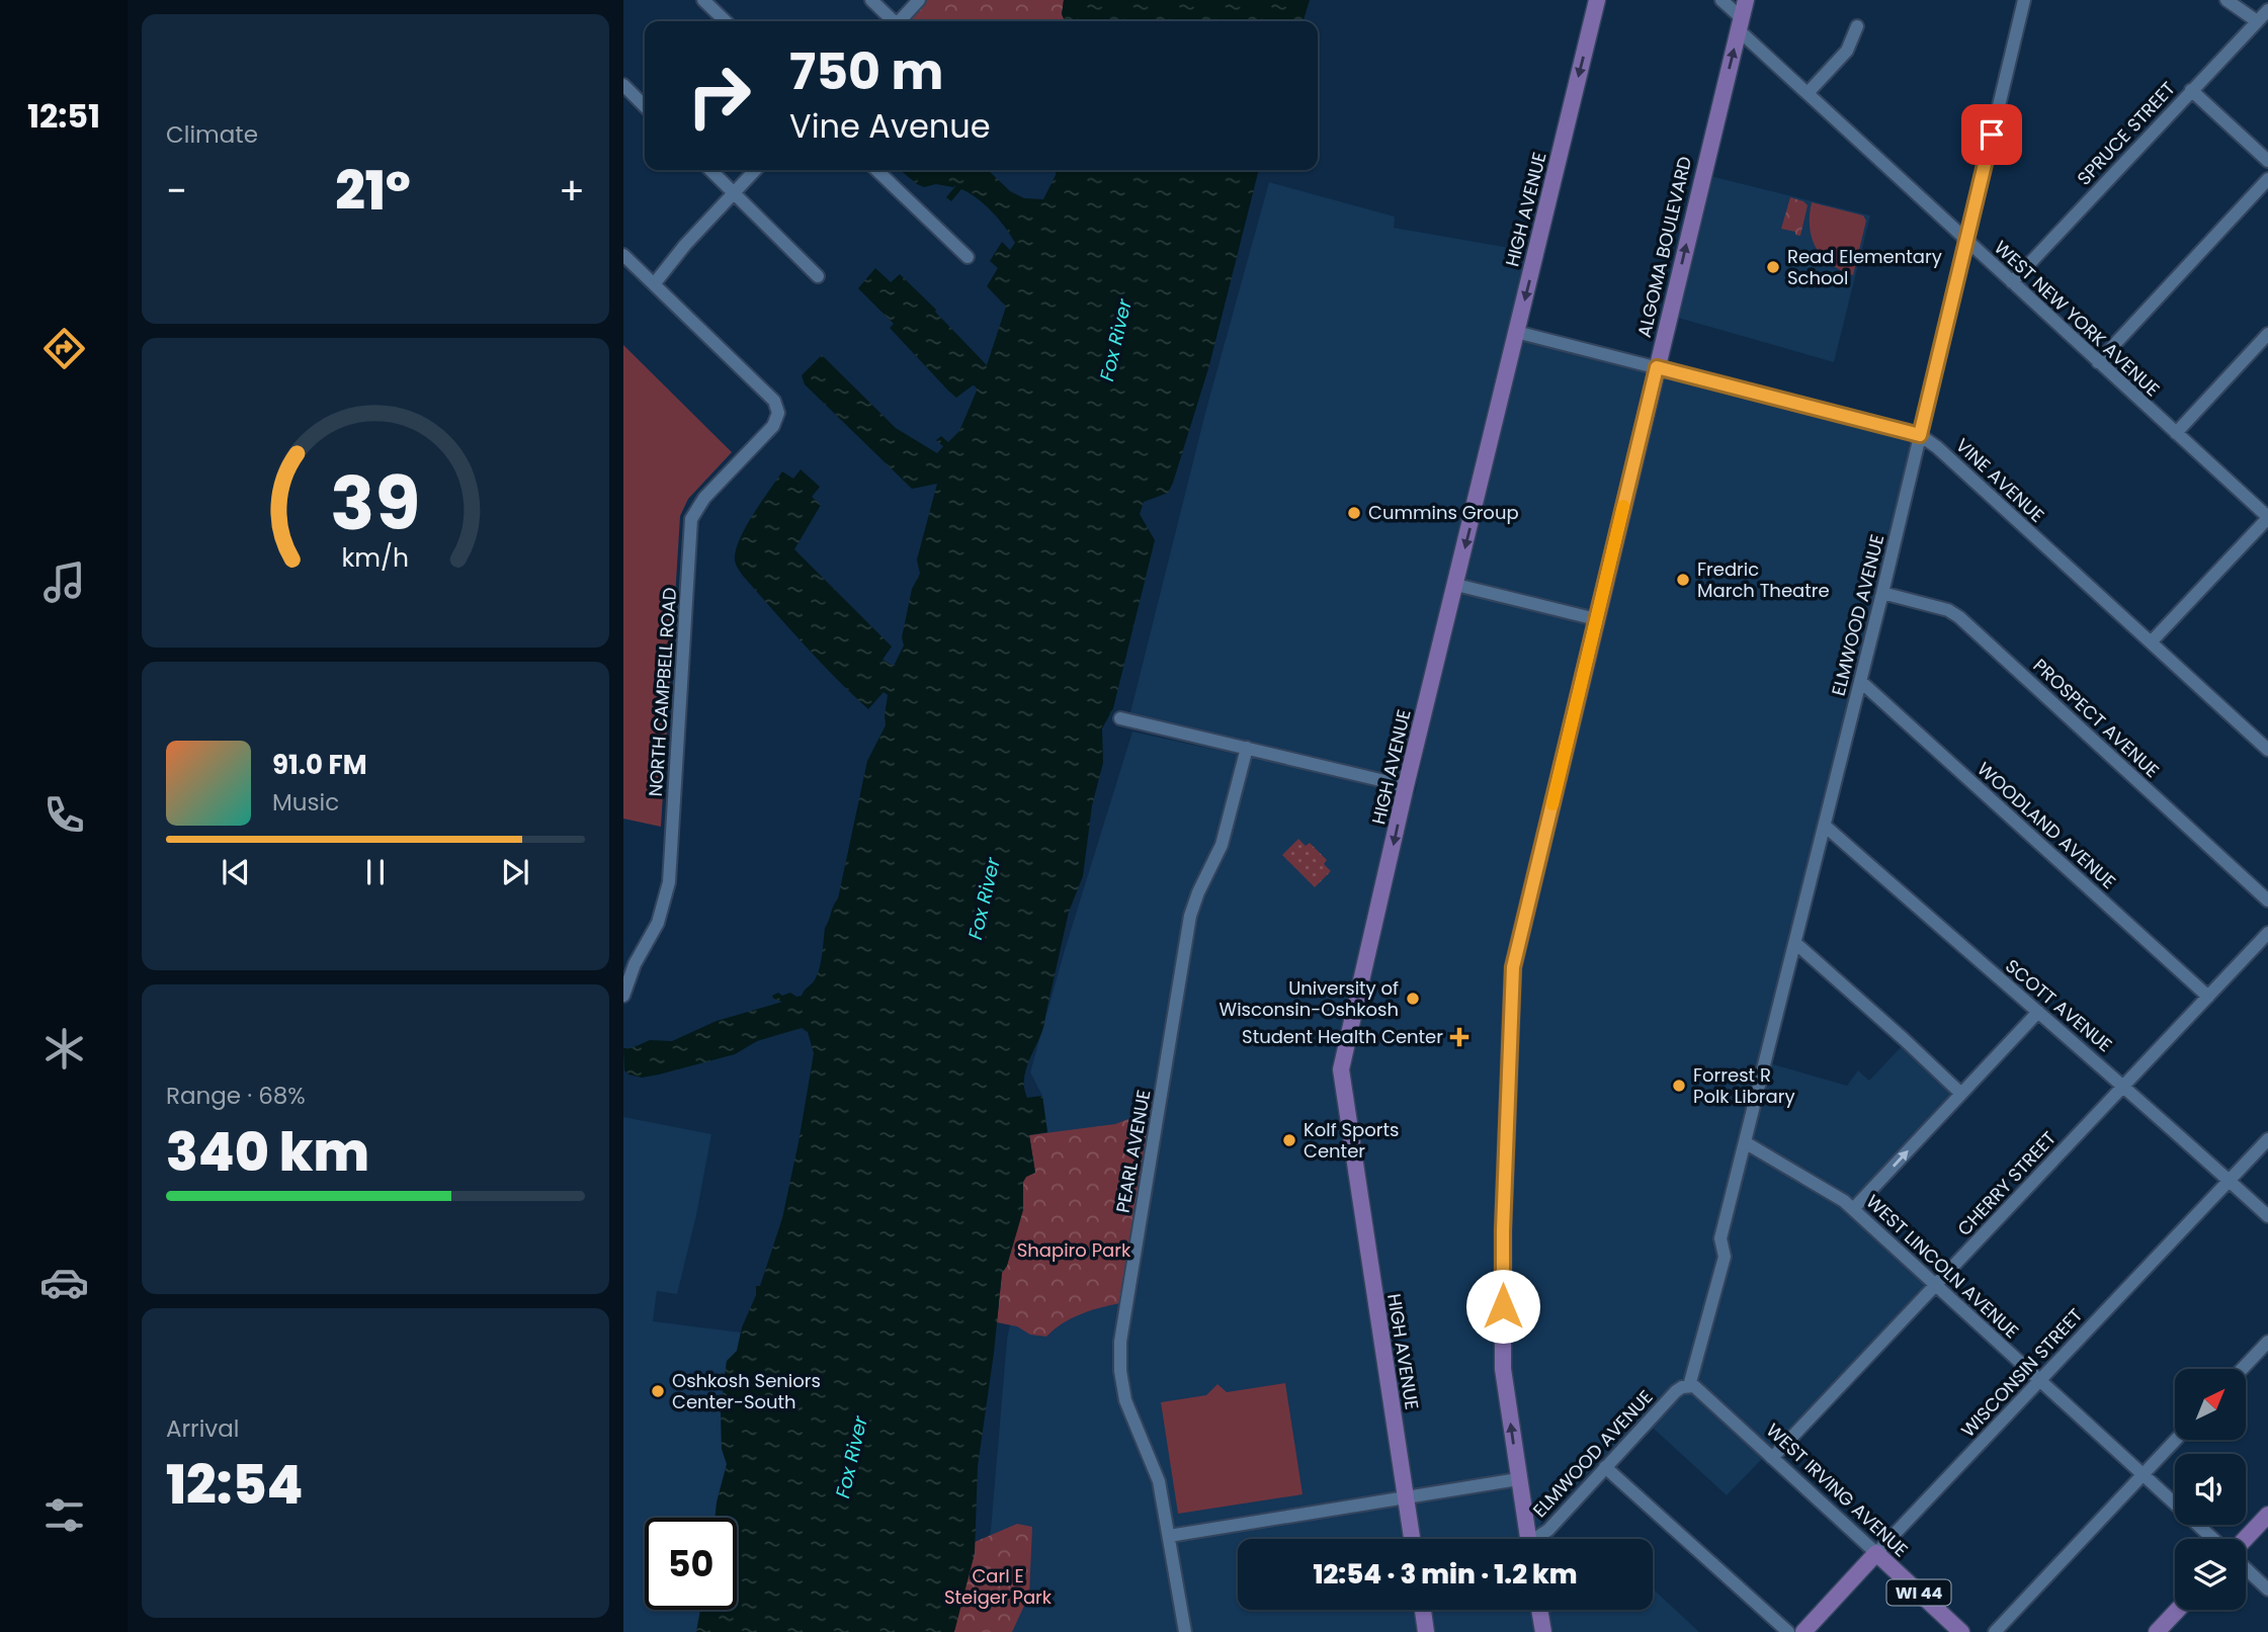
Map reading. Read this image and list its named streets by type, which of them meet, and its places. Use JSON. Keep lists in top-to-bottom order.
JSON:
{
  "streets": {
    "main road": [
      "HIGH AVENUE",
      "ALGOMA BOULEVARD",
      "WISCONSIN STREET",
      "WEST IRVING AVENUE",
      "WI 44"
    ],
    "street": [
      "SPRUCE STREET",
      "WEST NEW YORK AVENUE",
      "VINE AVENUE",
      "ELMWOOD AVENUE",
      "NORTH CAMPBELL ROAD",
      "PROSPECT AVENUE",
      "WOODLAND AVENUE",
      "SCOTT AVENUE",
      "PEARL AVENUE",
      "CHERRY STREET",
      "WEST LINCOLN AVENUE"
    ]
  },
  "crossings": [
    ["SPRUCE STREET", "WEST NEW YORK AVENUE"],
    ["HIGH AVENUE", "VINE AVENUE"],
    ["ALGOMA BOULEVARD", "WEST NEW YORK AVENUE"],
    ["ALGOMA BOULEVARD", "VINE AVENUE"],
    ["WEST NEW YORK AVENUE", "ELMWOOD AVENUE"],
    ["VINE AVENUE", "ELMWOOD AVENUE"],
    ["ELMWOOD AVENUE", "PROSPECT AVENUE"],
    ["ELMWOOD AVENUE", "WOODLAND AVENUE"],
    ["ELMWOOD AVENUE", "SCOTT AVENUE"],
    ["ELMWOOD AVENUE", "WEST LINCOLN AVENUE"],
    ["ELMWOOD AVENUE", "WEST IRVING AVENUE"],
    ["WOODLAND AVENUE", "CHERRY STREET"],
    ["SCOTT AVENUE", "CHERRY STREET"],
    ["SCOTT AVENUE", "WISCONSIN STREET"],
    ["CHERRY STREET", "WEST LINCOLN AVENUE"],
    ["CHERRY STREET", "WEST IRVING AVENUE"],
    ["WEST LINCOLN AVENUE", "WISCONSIN STREET"],
    ["WISCONSIN STREET", "WEST IRVING AVENUE"]
  ],
  "one_way": ["HIGH AVENUE", "ALGOMA BOULEVARD"],
  "water": ["Fox River"],
  "parks": ["Shapiro Park", "Carl E Steiger Park"],
  "places": {
    "other": [
      "Read Elementary School",
      "Cummins Group",
      "Fredric March Theatre",
      "University of Wisconsin-Oshkosh",
      "Forrest R Polk Library",
      "Kolf Sports Center",
      "Oshkosh Seniors Center-South"
    ],
    "health": ["Student Health Center"]
  },
  "north": "top right",
  "page": {
    "tabs": "12:51",
    "tile": [
      "Climate",
      ["Range · 68%", "340 km"],
      ["Arrival", "12:54"]
    ],
    "turn": ["750 m", "Vine Avenue"],
    "heat": ["−", "21°", "+"],
    "song": ["91.0 FM", "Music"],
    "limit": "50",
    "trip": "12:54 · 3 min · 1.2 km",
    "gauge": ["39", "km/h"]
  }
}
